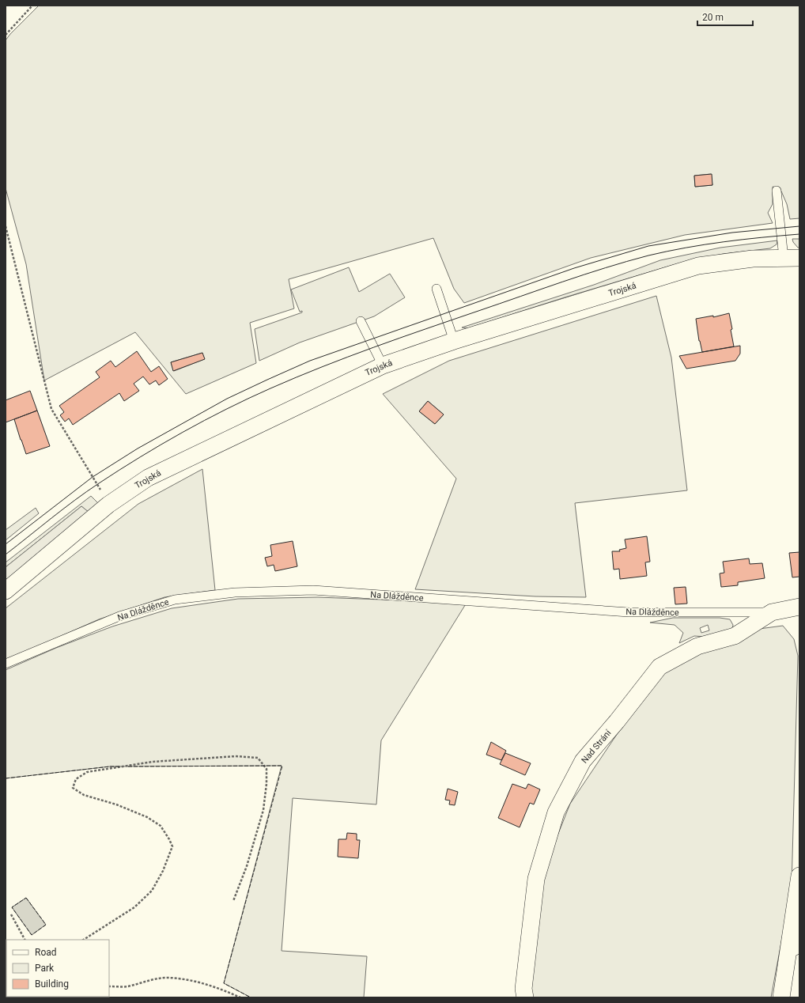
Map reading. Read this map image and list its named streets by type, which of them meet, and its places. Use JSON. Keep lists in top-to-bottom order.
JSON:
{
  "streets": {
    "street": ["Trojská", "Na Dlážděnce", "Nad Strání"]
  },
  "crossings": [
    ["Na Dlážděnce", "Nad Strání"]
  ],
  "legend": ["Road", "Park", "Building"],
  "scale_bar": "20 m"
}
